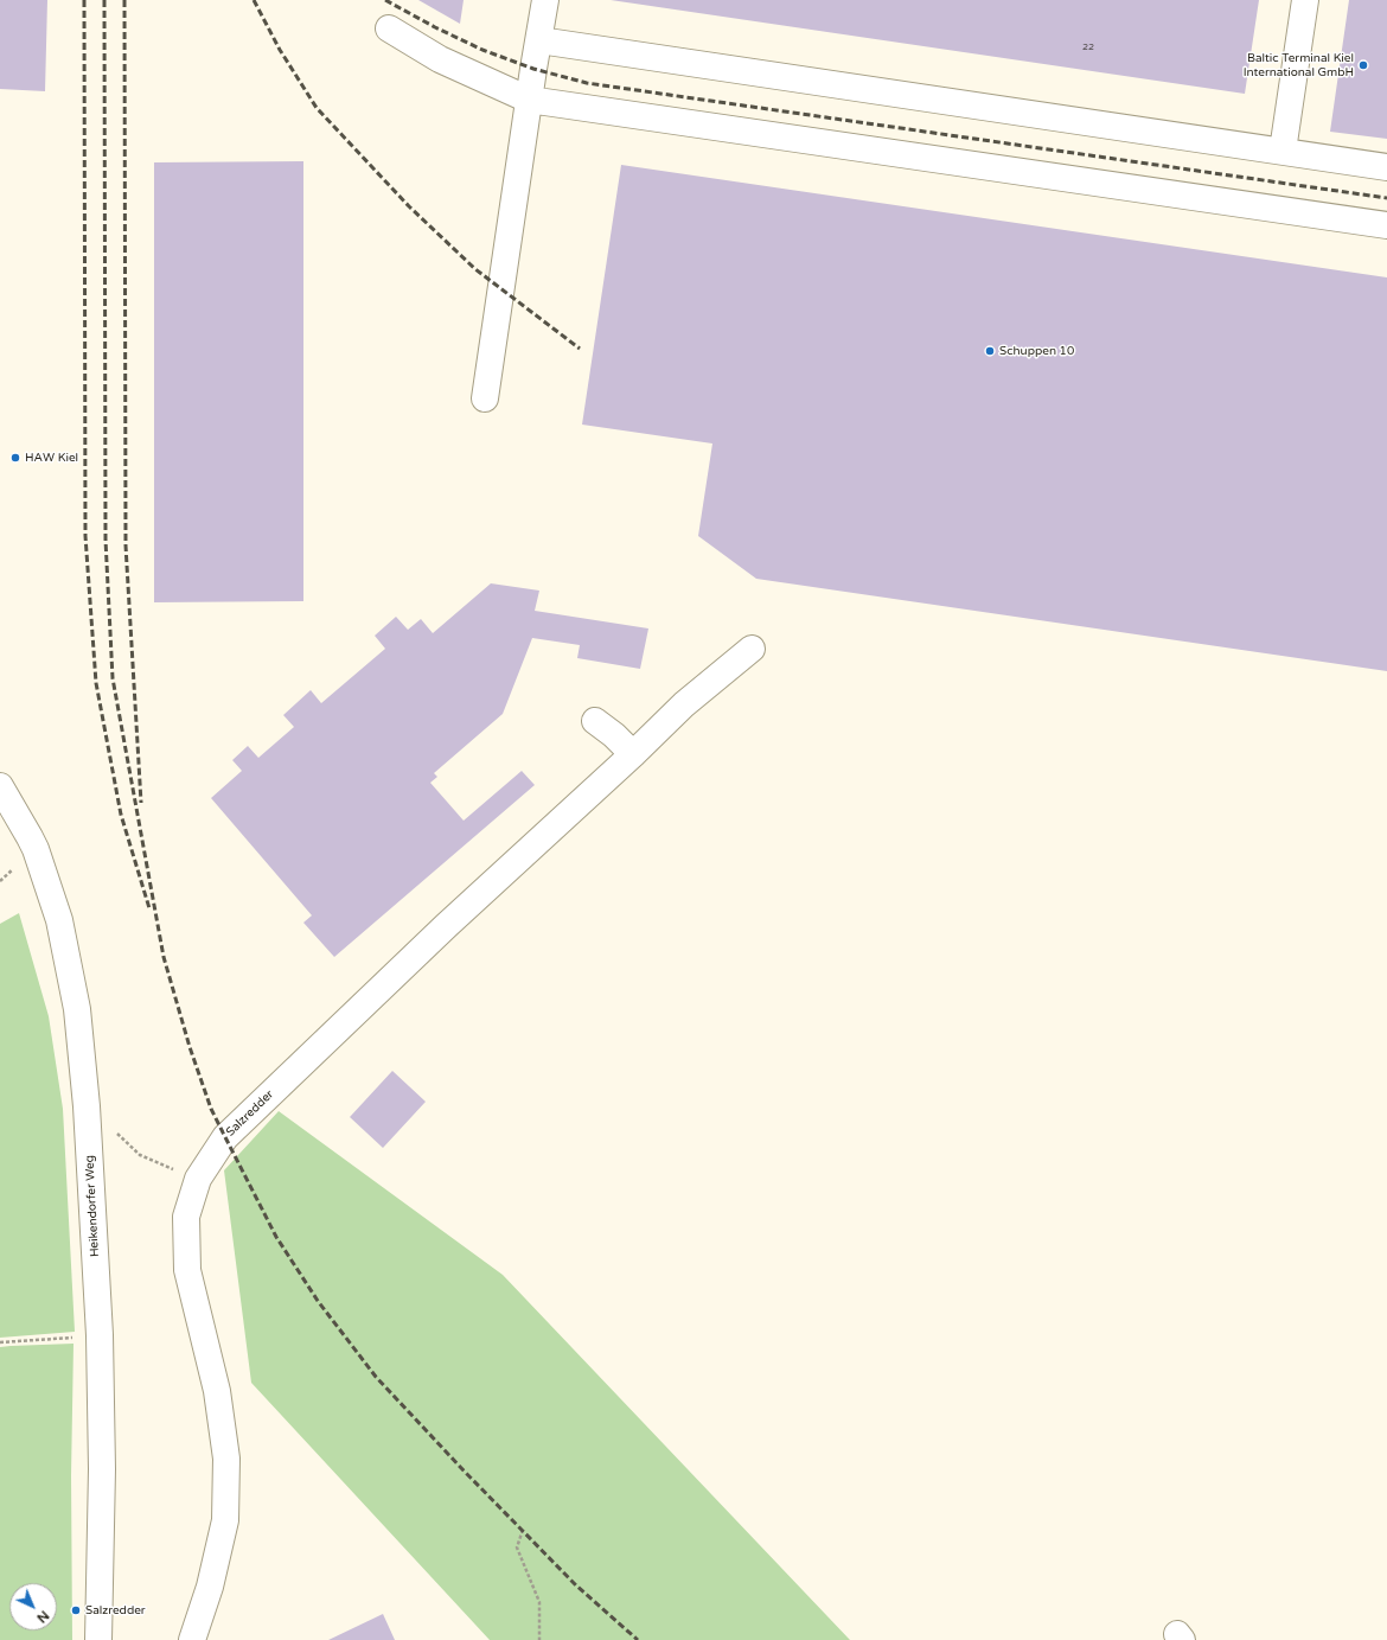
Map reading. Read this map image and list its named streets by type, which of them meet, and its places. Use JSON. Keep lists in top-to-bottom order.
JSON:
{
  "streets": {
    "street": ["Salzredder", "Heikendorfer Weg"]
  },
  "places": [
    "Baltic Terminal Kiel International GmbH",
    "Schuppen 10",
    "HAW Kiel",
    "Salzredder"
  ],
  "house_numbers": ["22"],
  "north": "bottom right"
}
